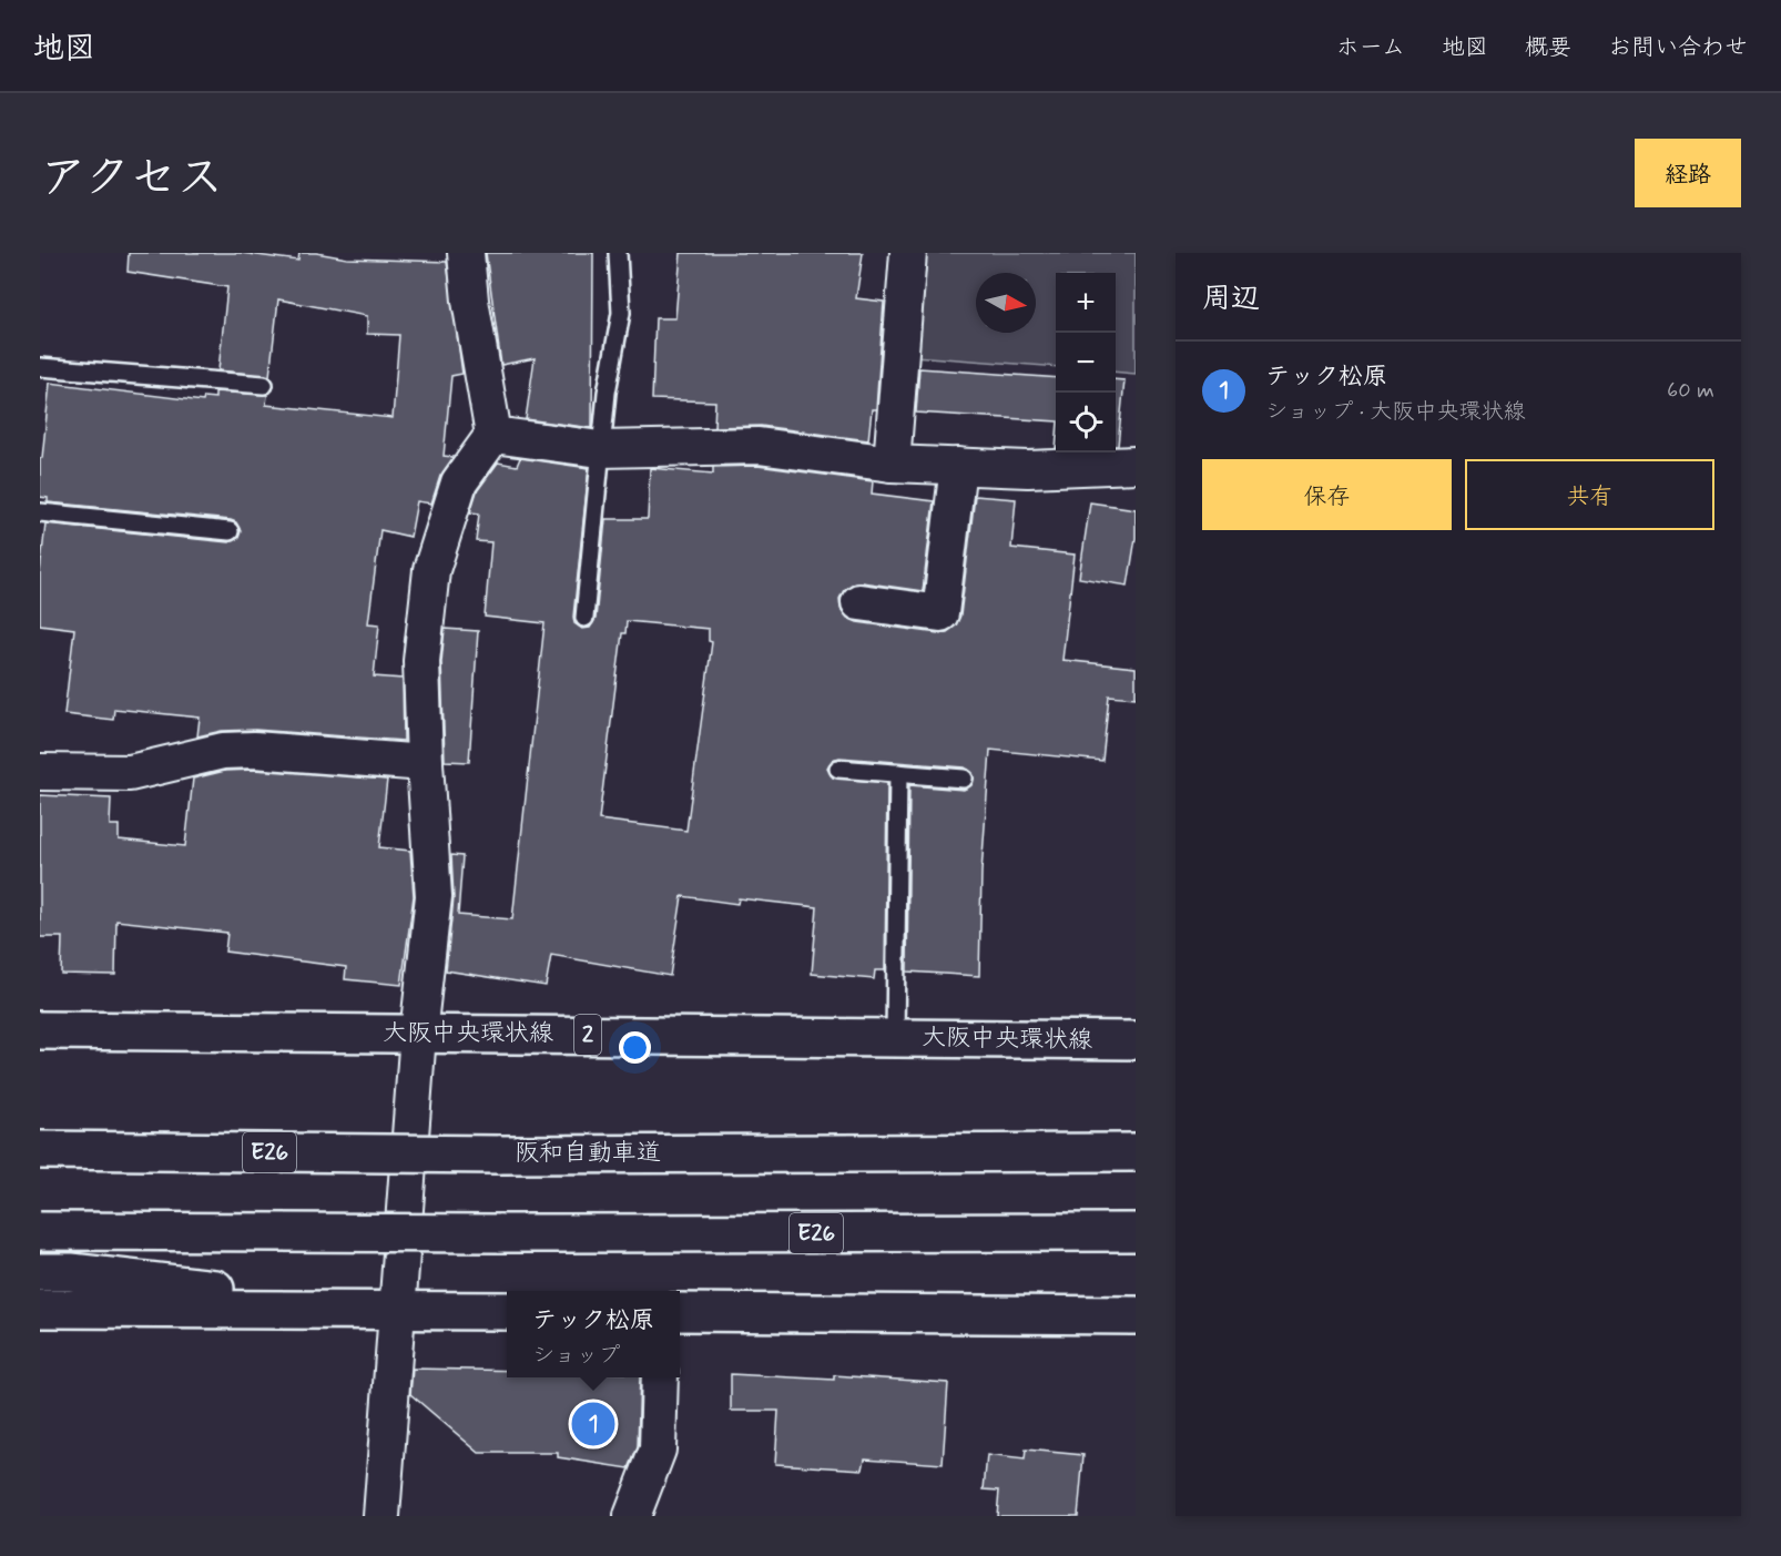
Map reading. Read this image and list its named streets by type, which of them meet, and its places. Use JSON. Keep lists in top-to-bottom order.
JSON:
{
  "streets": {
    "main road": [
      "大阪中央環状線",
      "2",
      "E26",
      "阪和自動車道"
    ]
  },
  "north": "right",
  "page": {
    "header": "地図",
    "nav": [
      "ホーム",
      "地図",
      "概要",
      "お問い合わせ"
    ],
    "title": "アクセス",
    "buttons": [
      "経路",
      ["保存", "共有"]
    ],
    "heading": "周辺",
    "map_buttons": ["+", "−"],
    "list": [
      {
        "mark": "1",
        "name": "テック松原",
        "note": "ショップ · 大阪中央環状線",
        "value": "60 m"
      }
    ],
    "popup": ["テック松原", "ショップ"],
    "pins": "1"
  }
}
